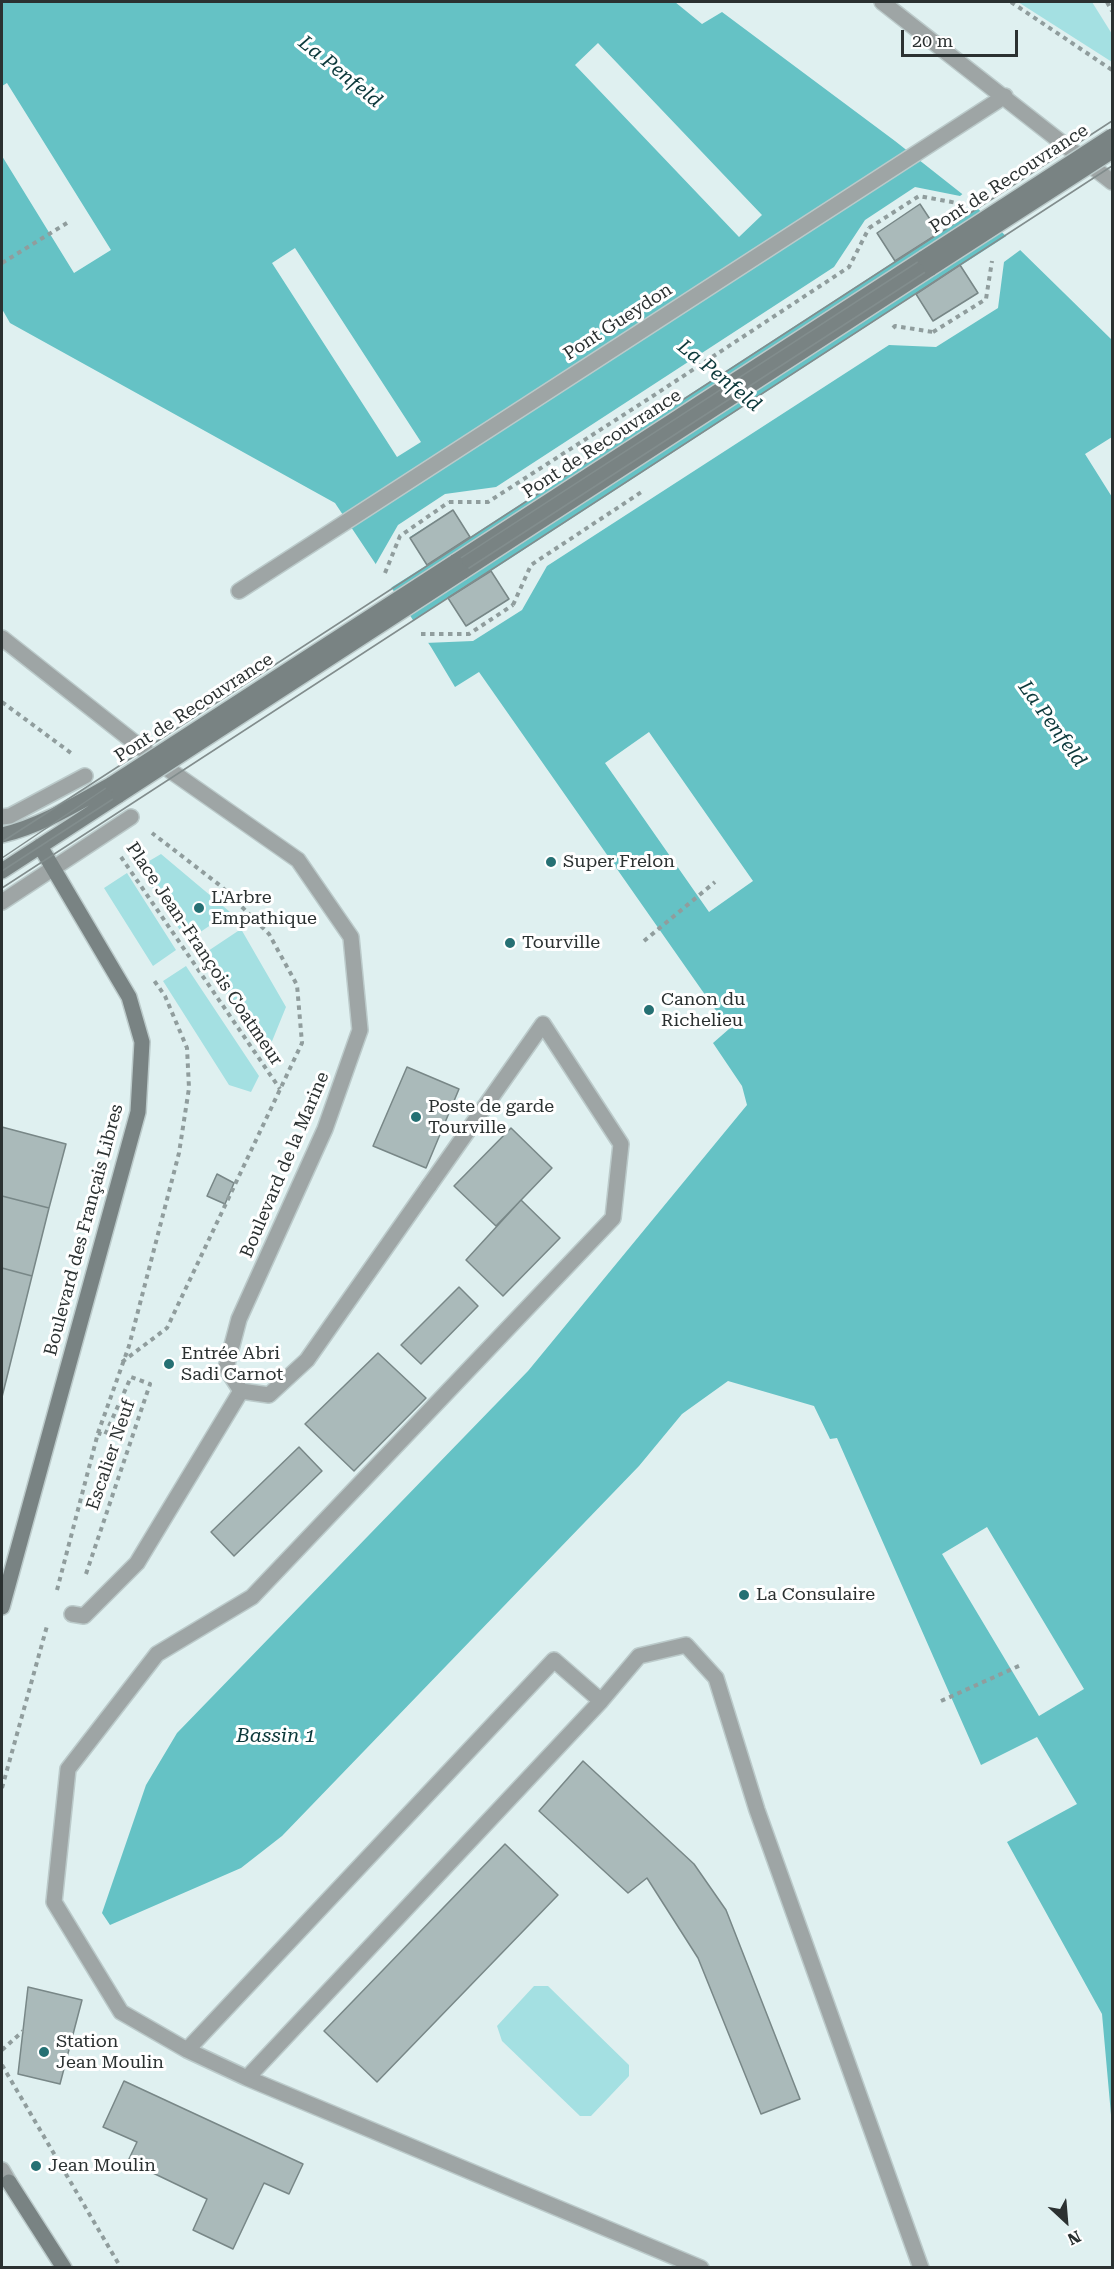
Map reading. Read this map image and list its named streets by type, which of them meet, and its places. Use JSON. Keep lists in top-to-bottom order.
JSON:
{
  "streets": {
    "main road": ["Pont de Recouvrance", "Boulevard des Français Libres"],
    "street": ["Pont Gueydon", "Boulevard de la Marine"],
    "path": ["Place Jean-François Coatmeur", "Escalier Neuf"]
  },
  "water": ["La Penfeld", "Bassin 1"],
  "places": [
    "Super Frelon",
    "L'Arbre Empathique",
    "Tourville",
    "Canon du Richelieu",
    "Poste de garde Tourville",
    "Entrée Abri Sadi Carnot",
    "La Consulaire",
    "Station Jean Moulin",
    "Jean Moulin"
  ],
  "scale_bar": "20 m",
  "north": "bottom right"
}
